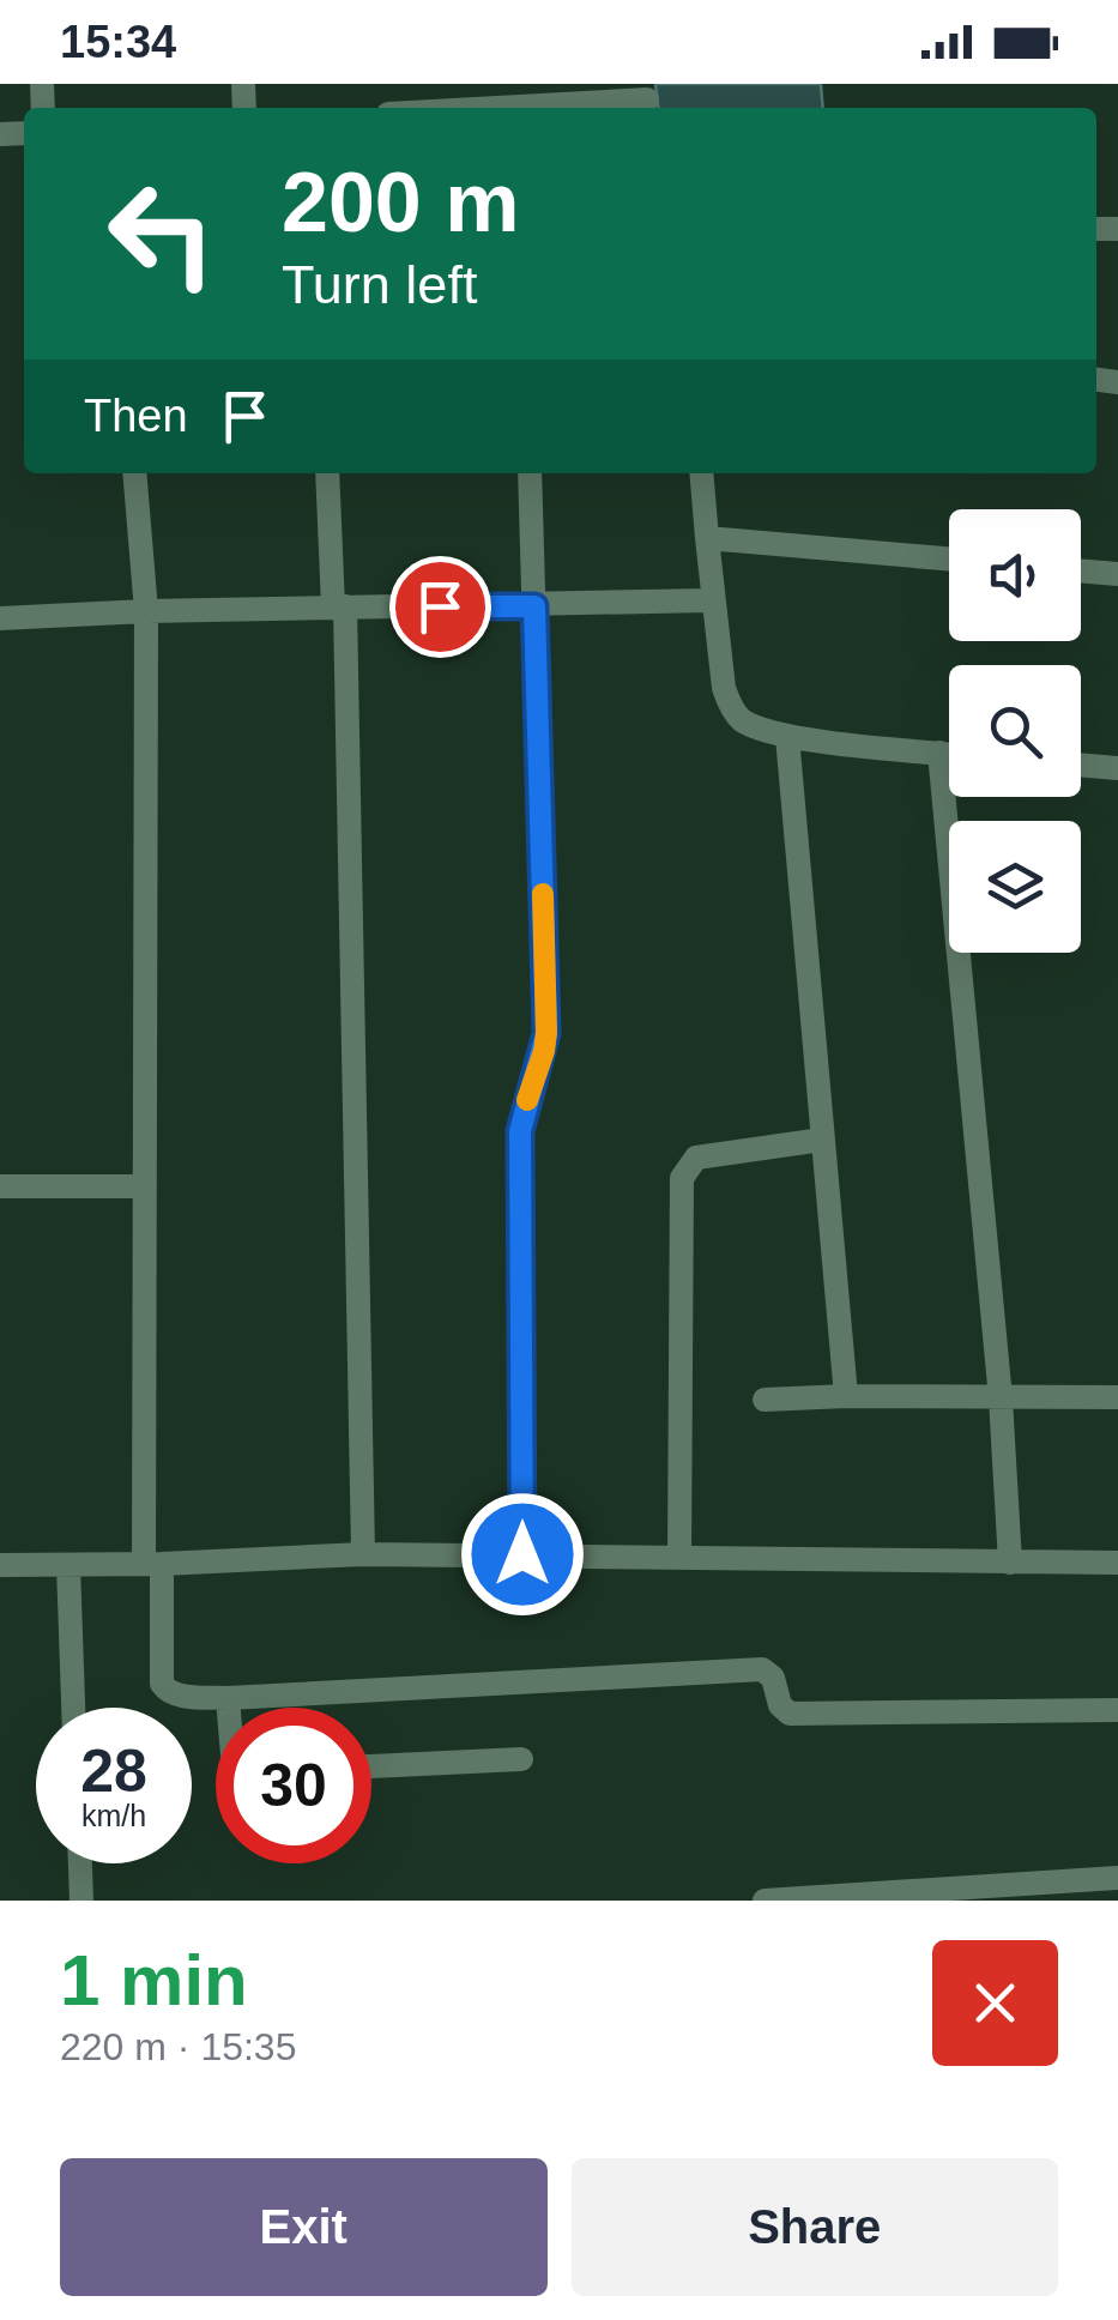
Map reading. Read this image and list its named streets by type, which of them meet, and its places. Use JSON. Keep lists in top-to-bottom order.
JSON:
{
  "page": {
    "status": "15:34",
    "turn": ["200 m", "Turn left"],
    "then": "Then",
    "speed": "28 km/h",
    "limit": "30",
    "heading": ["1 min", "220 m · 15:35"],
    "buttons": ["Exit", "Share"]
  }
}
